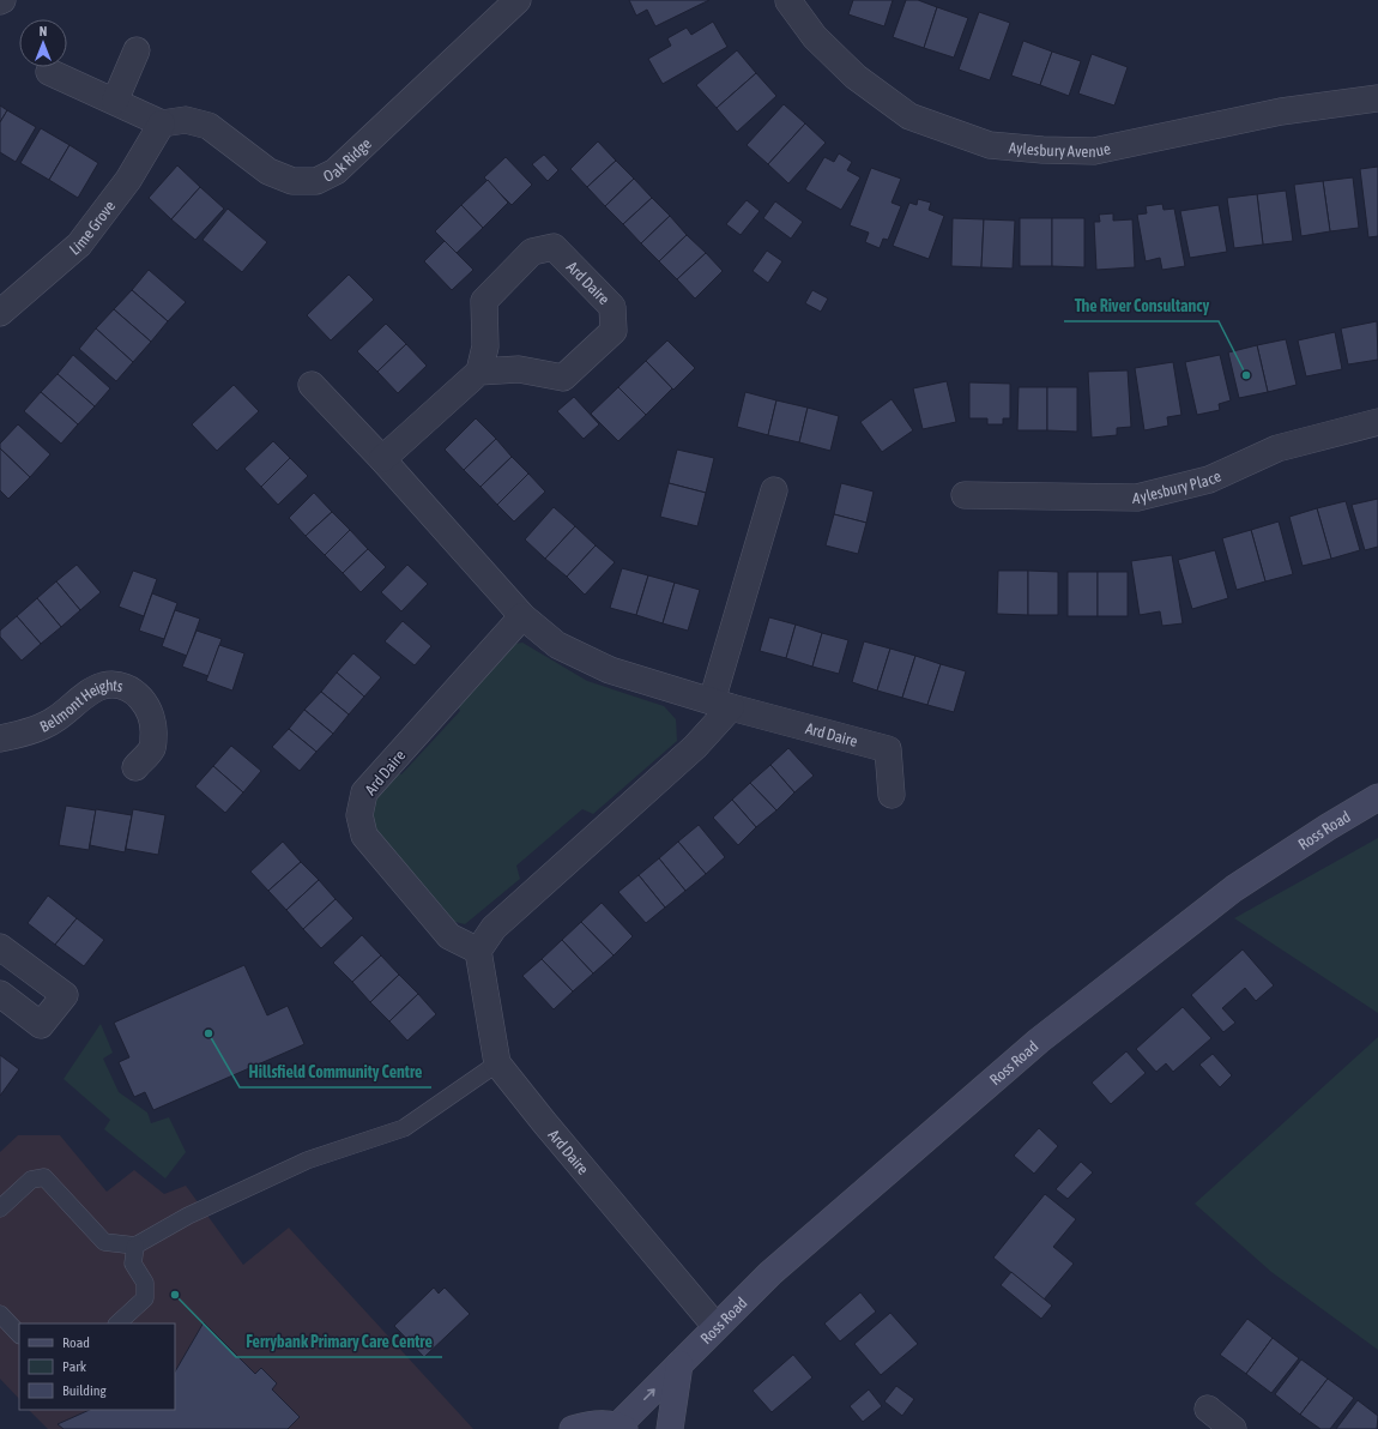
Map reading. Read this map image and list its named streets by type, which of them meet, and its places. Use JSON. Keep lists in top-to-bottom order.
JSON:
{
  "streets": {
    "main road": ["Ross Road"],
    "street": [
      "Aylesbury Avenue",
      "Oak Ridge",
      "Lime Grove",
      "Ard Daire",
      "Aylesbury Place",
      "Belmont Heights"
    ]
  },
  "crossings": [
    ["Oak Ridge", "Lime Grove"],
    ["Ard Daire", "Ross Road"]
  ],
  "places": ["The River Consultancy", "Hillsfield Community Centre", "Ferrybank Primary Care Centre"],
  "legend": ["Road", "Park", "Building"],
  "north": "top"
}
